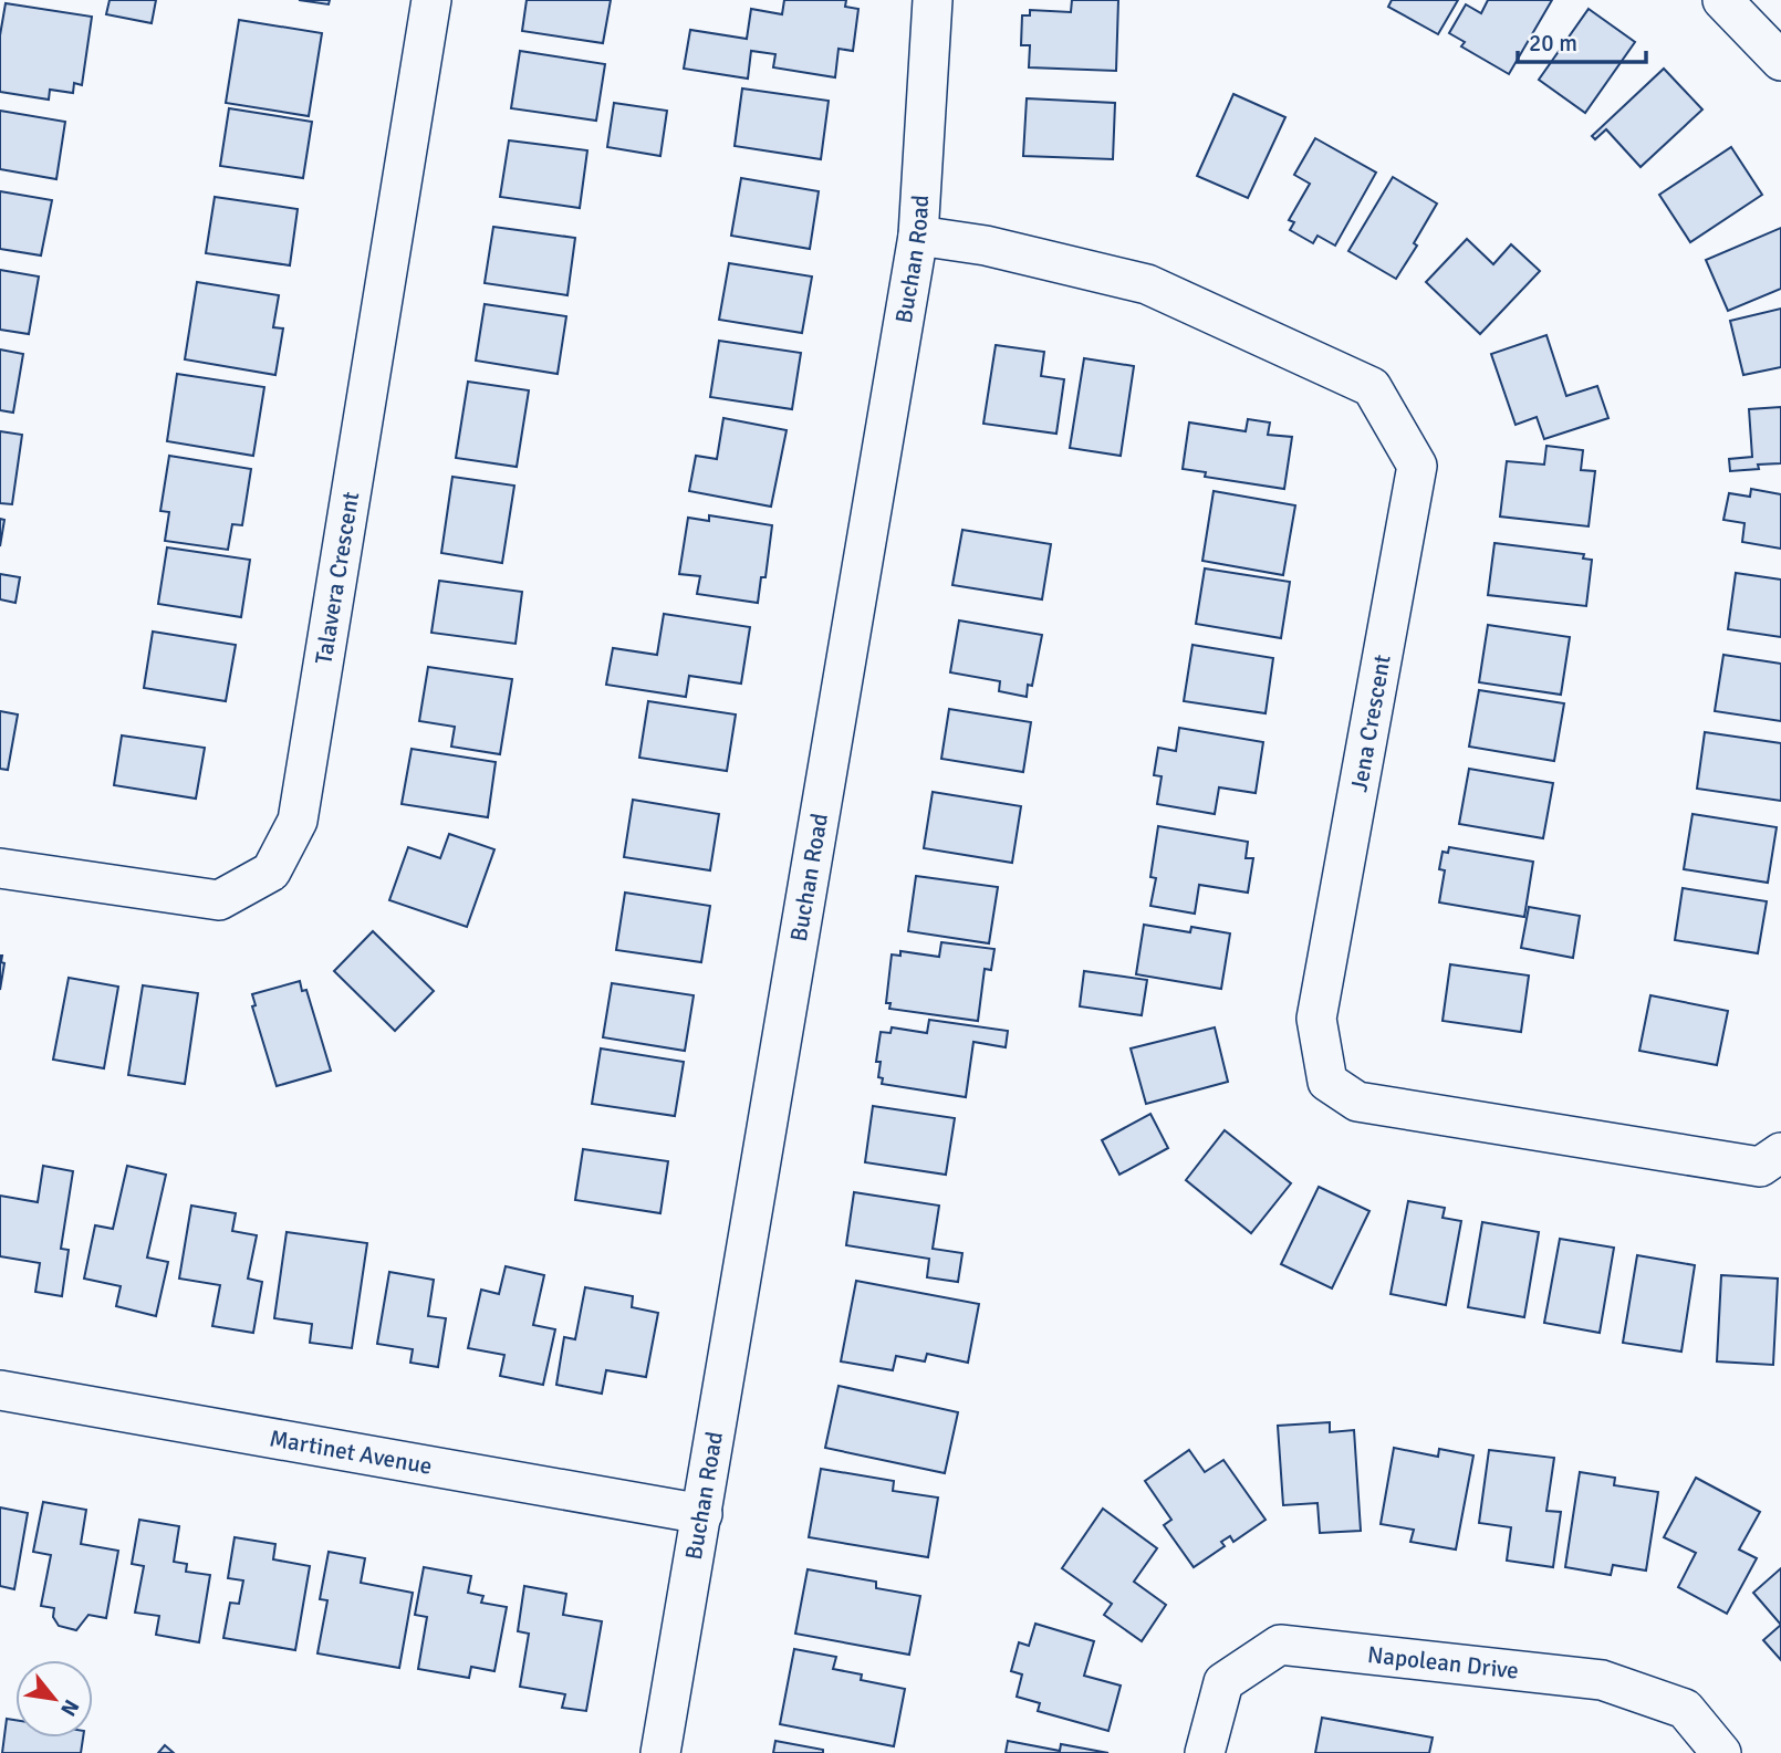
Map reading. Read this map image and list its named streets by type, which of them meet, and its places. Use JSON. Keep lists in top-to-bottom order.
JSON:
{
  "streets": {
    "street": [
      "Buchan Road",
      "Talavera Crescent",
      "Jena Crescent",
      "Martinet Avenue",
      "Napolean Drive"
    ]
  },
  "crossings": [
    ["Buchan Road", "Jena Crescent"],
    ["Buchan Road", "Martinet Avenue"]
  ],
  "scale_bar": "20 m",
  "north": "bottom right"
}
